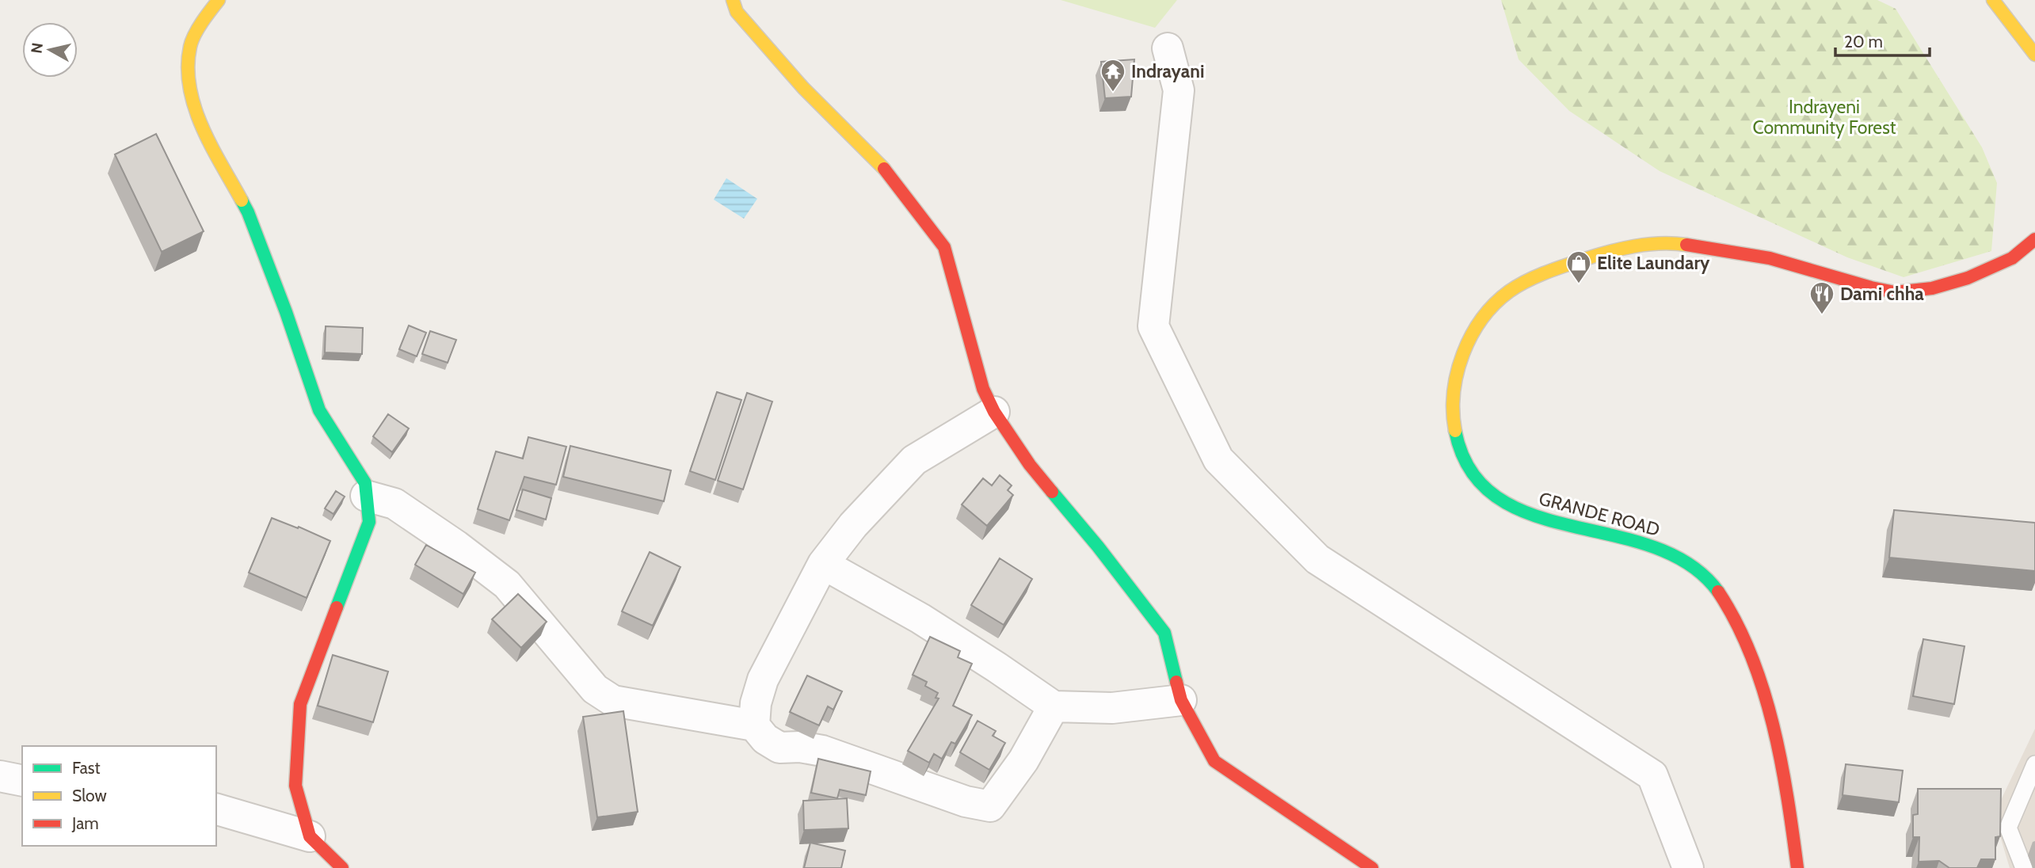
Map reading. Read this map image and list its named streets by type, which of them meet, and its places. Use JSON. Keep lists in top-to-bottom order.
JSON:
{
  "streets": {
    "street": ["GRANDE ROAD"]
  },
  "parks": ["Indrayeni Community Forest"],
  "places": {
    "temple": ["Indrayani"],
    "shop": ["Elite Laundary"],
    "restaurant": ["Dami chha"]
  },
  "legend": ["Fast", "Slow", "Jam"],
  "scale_bar": "20 m",
  "north": "left"
}
